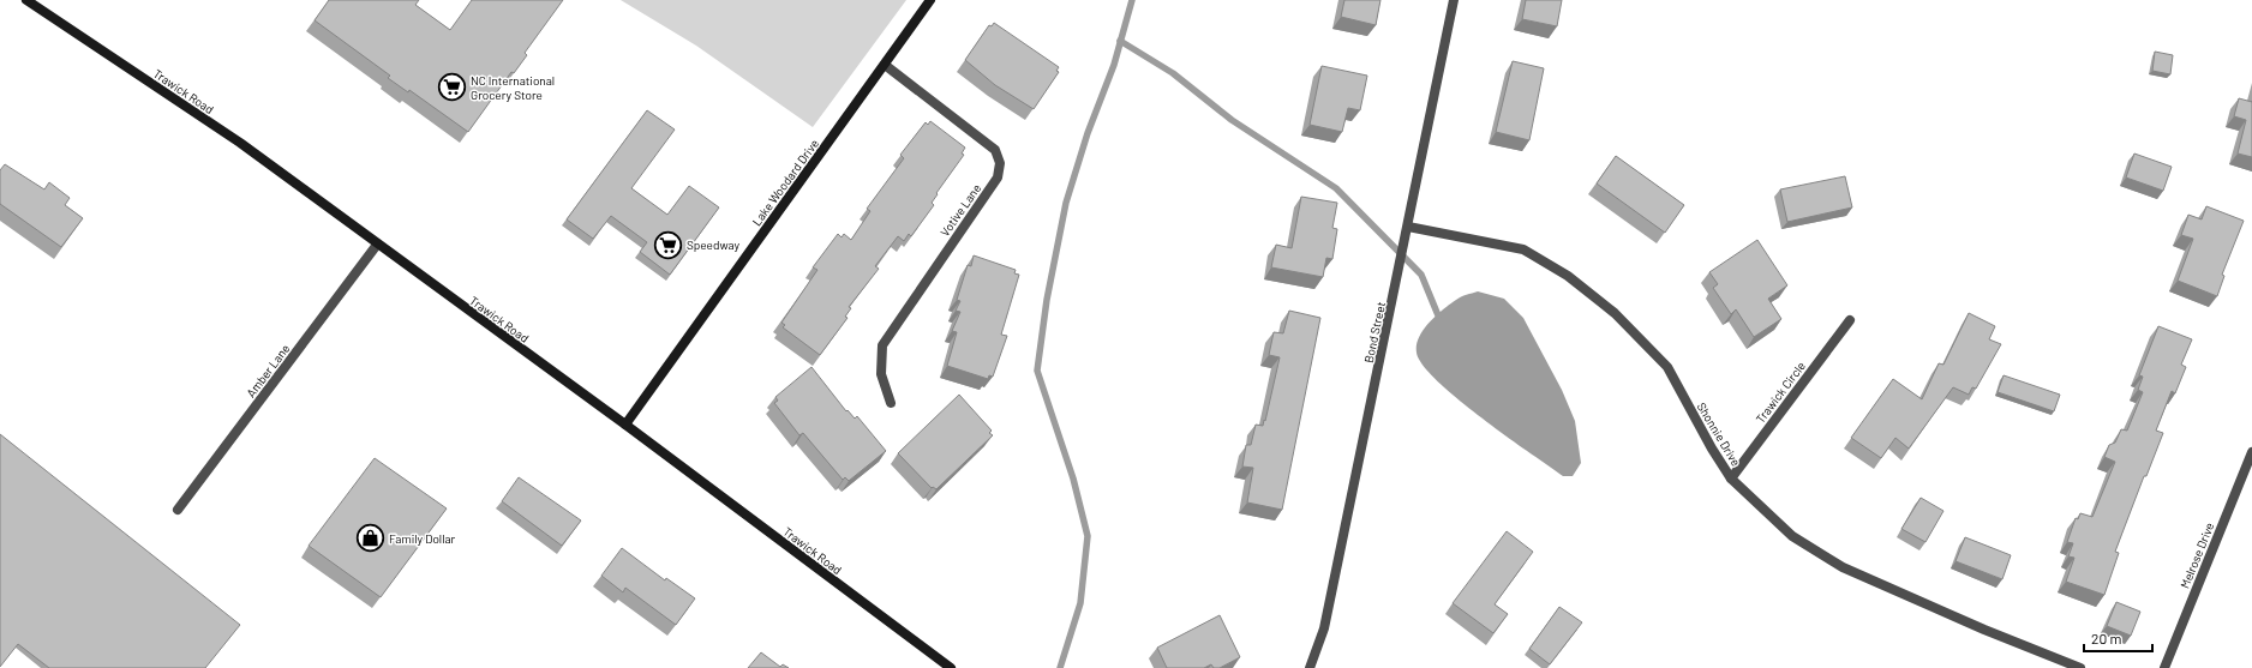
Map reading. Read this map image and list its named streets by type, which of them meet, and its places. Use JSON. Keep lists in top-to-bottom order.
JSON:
{
  "streets": {
    "street": [
      "Trawick Road",
      "Lake Woodard Drive",
      "Votive Lane",
      "Bond Street",
      "Amber Lane",
      "Trawick Circle",
      "Shonnie Drive",
      "Melrose Drive"
    ]
  },
  "crossings": [
    ["Trawick Road", "Lake Woodard Drive"],
    ["Trawick Road", "Amber Lane"],
    ["Lake Woodard Drive", "Votive Lane"],
    ["Bond Street", "Shonnie Drive"],
    ["Trawick Circle", "Shonnie Drive"]
  ],
  "places": {
    "supermarket": ["NC International Grocery Store", "Speedway"],
    "shop": ["Family Dollar"]
  },
  "scale_bar": "20 m"
}
